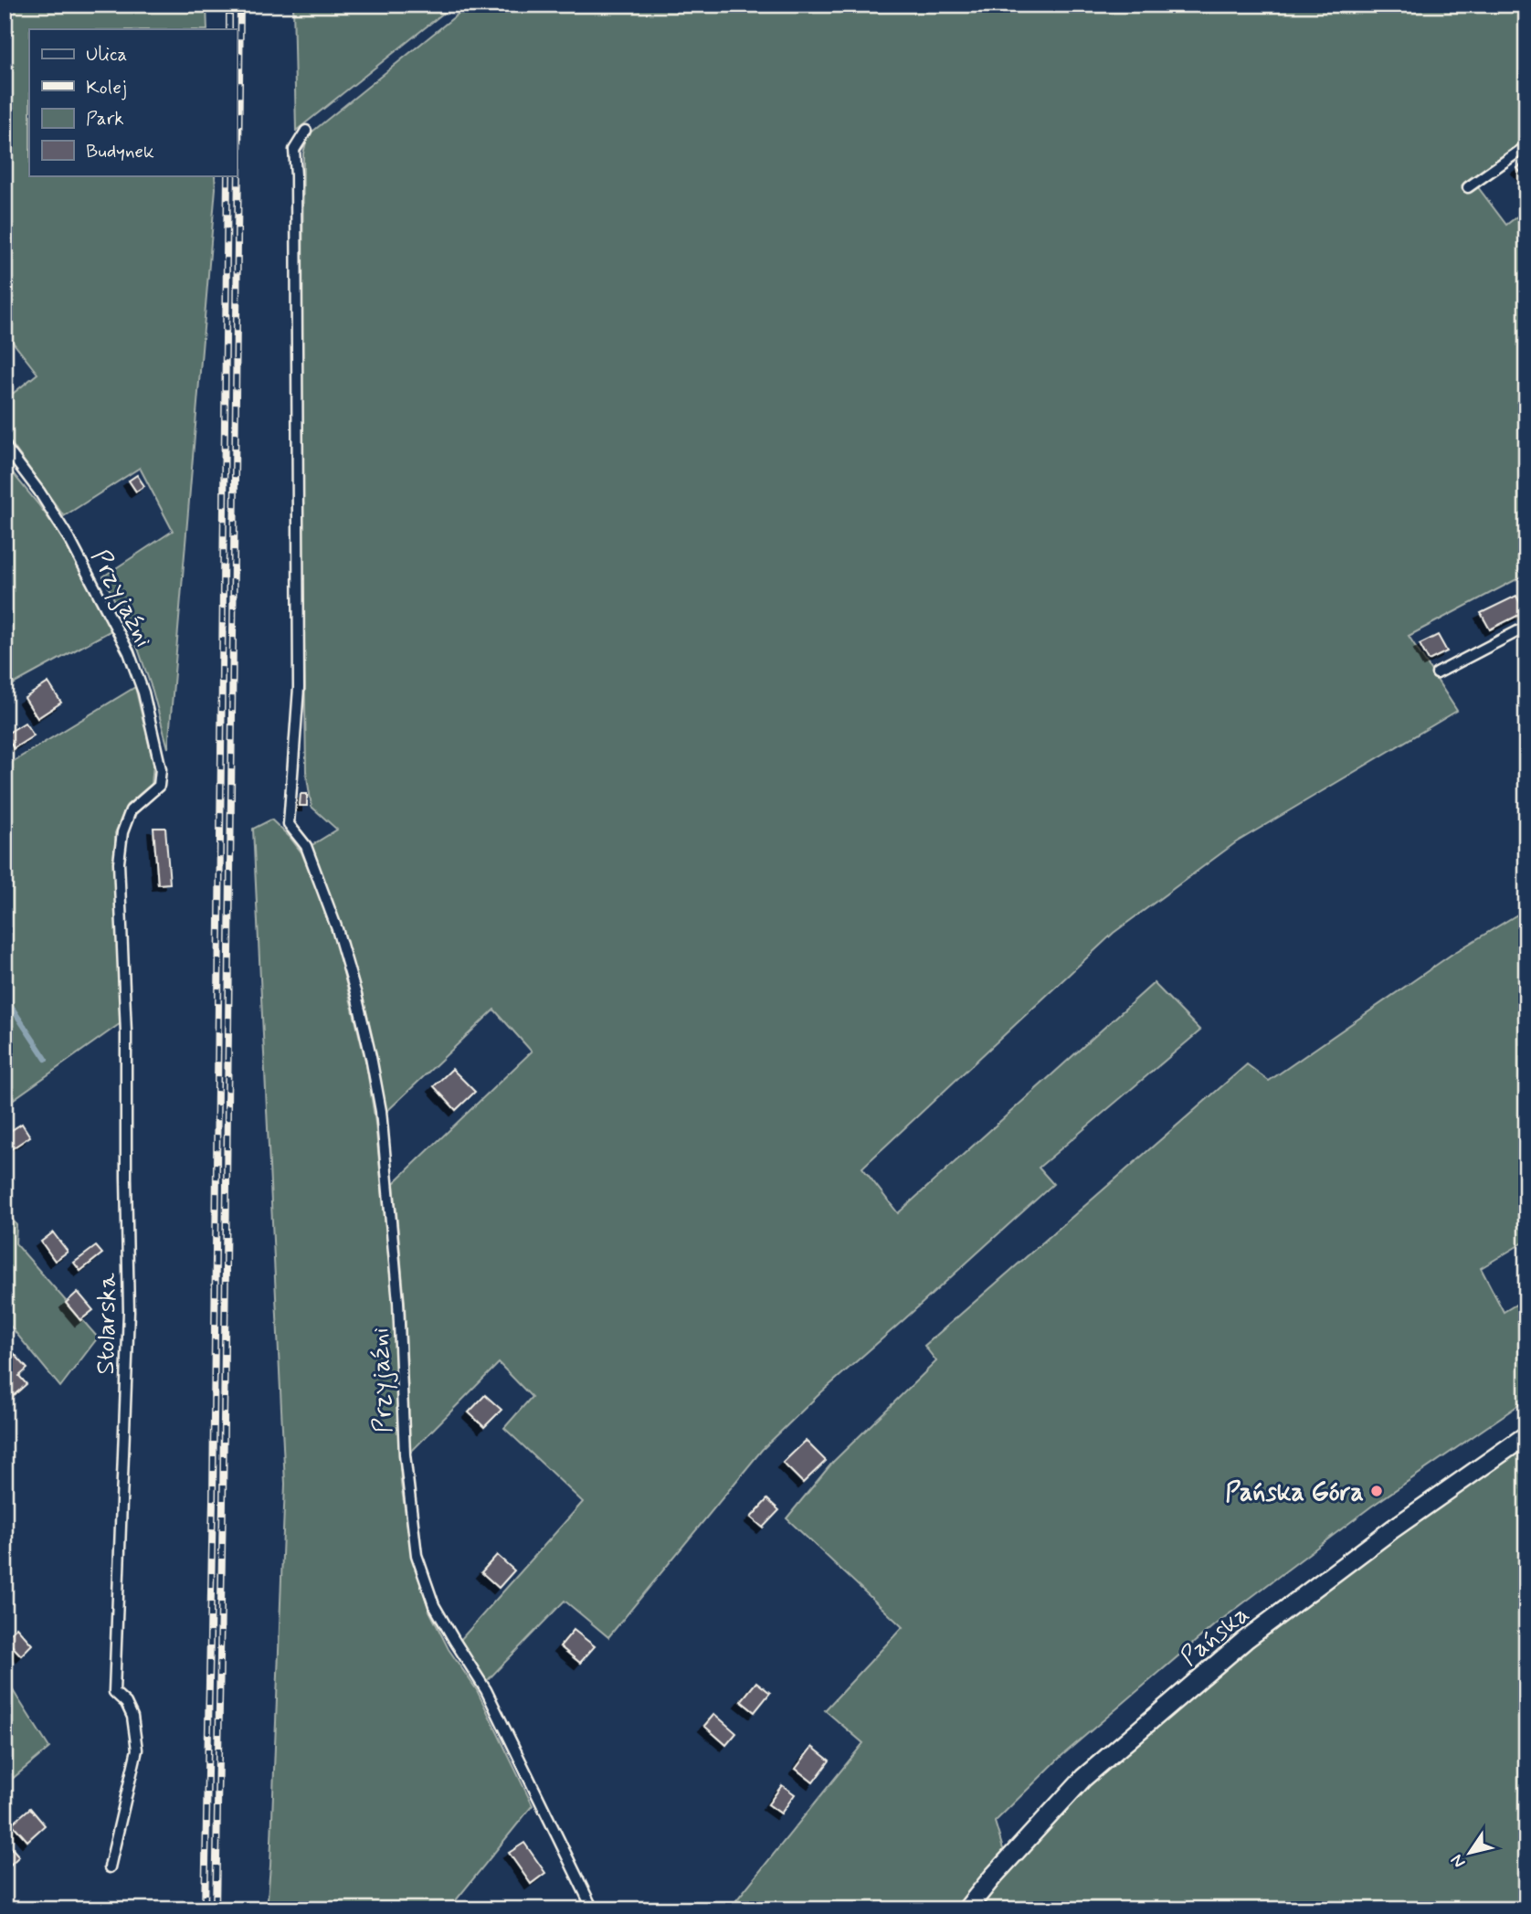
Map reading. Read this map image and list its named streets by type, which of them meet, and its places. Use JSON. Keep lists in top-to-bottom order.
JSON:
{
  "streets": {
    "street": ["Pańska"],
    "lane": ["Przyjaźni", "Stolarska"]
  },
  "crossings": [
    ["Przyjaźni", "Stolarska"]
  ],
  "places": ["Pańska Góra"],
  "legend": [
    "Ulica",
    "Kolej",
    "Park",
    "Budynek"
  ],
  "north": "bottom left"
}
